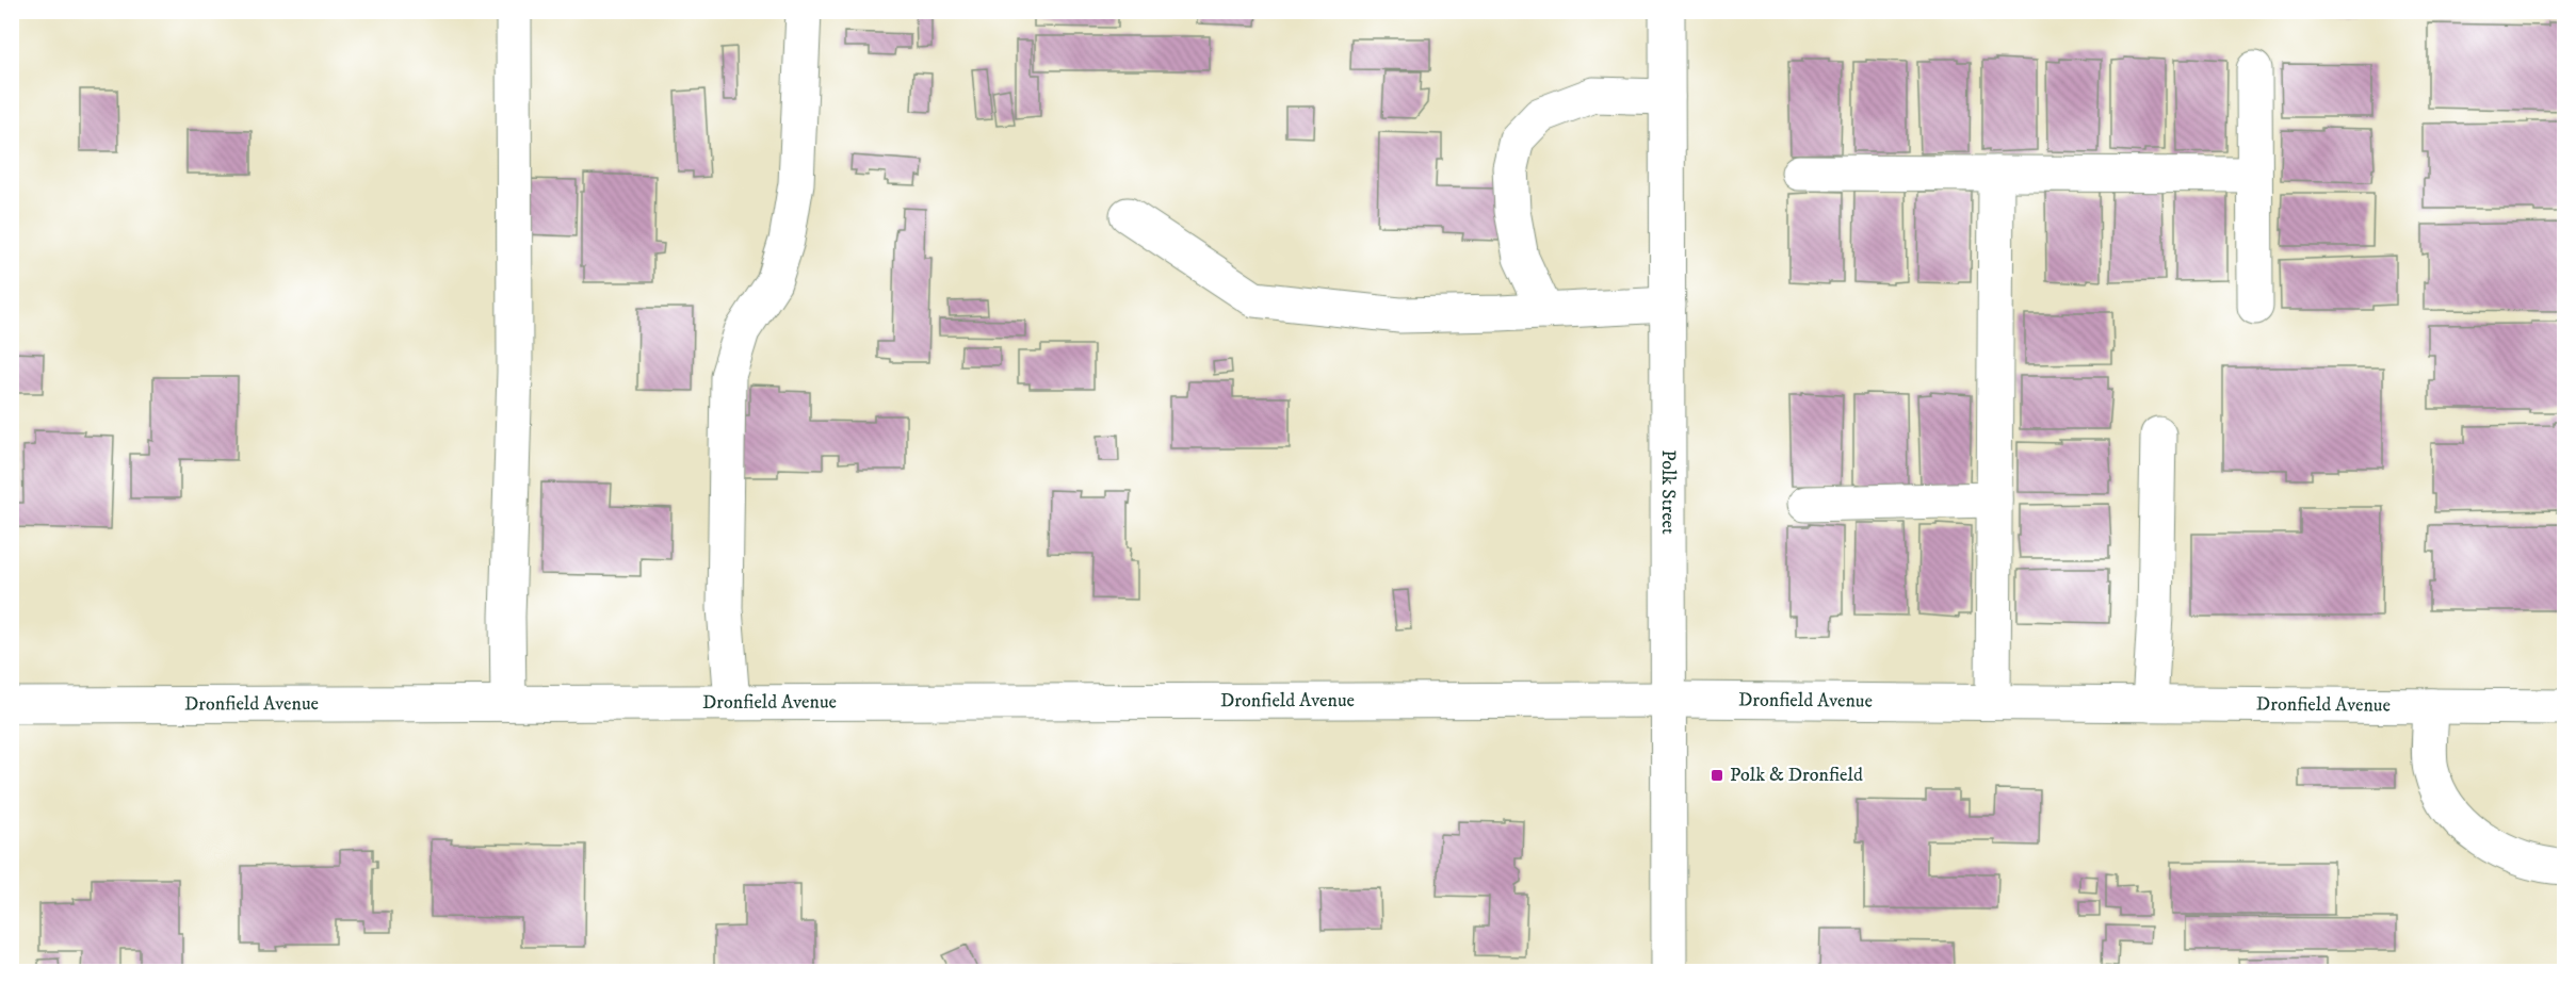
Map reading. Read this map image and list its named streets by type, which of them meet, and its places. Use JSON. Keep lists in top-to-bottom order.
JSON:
{
  "streets": {
    "street": ["Polk Street", "Dronfield Avenue"]
  },
  "crossings": [
    ["Polk Street", "Dronfield Avenue"]
  ],
  "places": {
    "transit": ["Polk & Dronfield"]
  }
}
